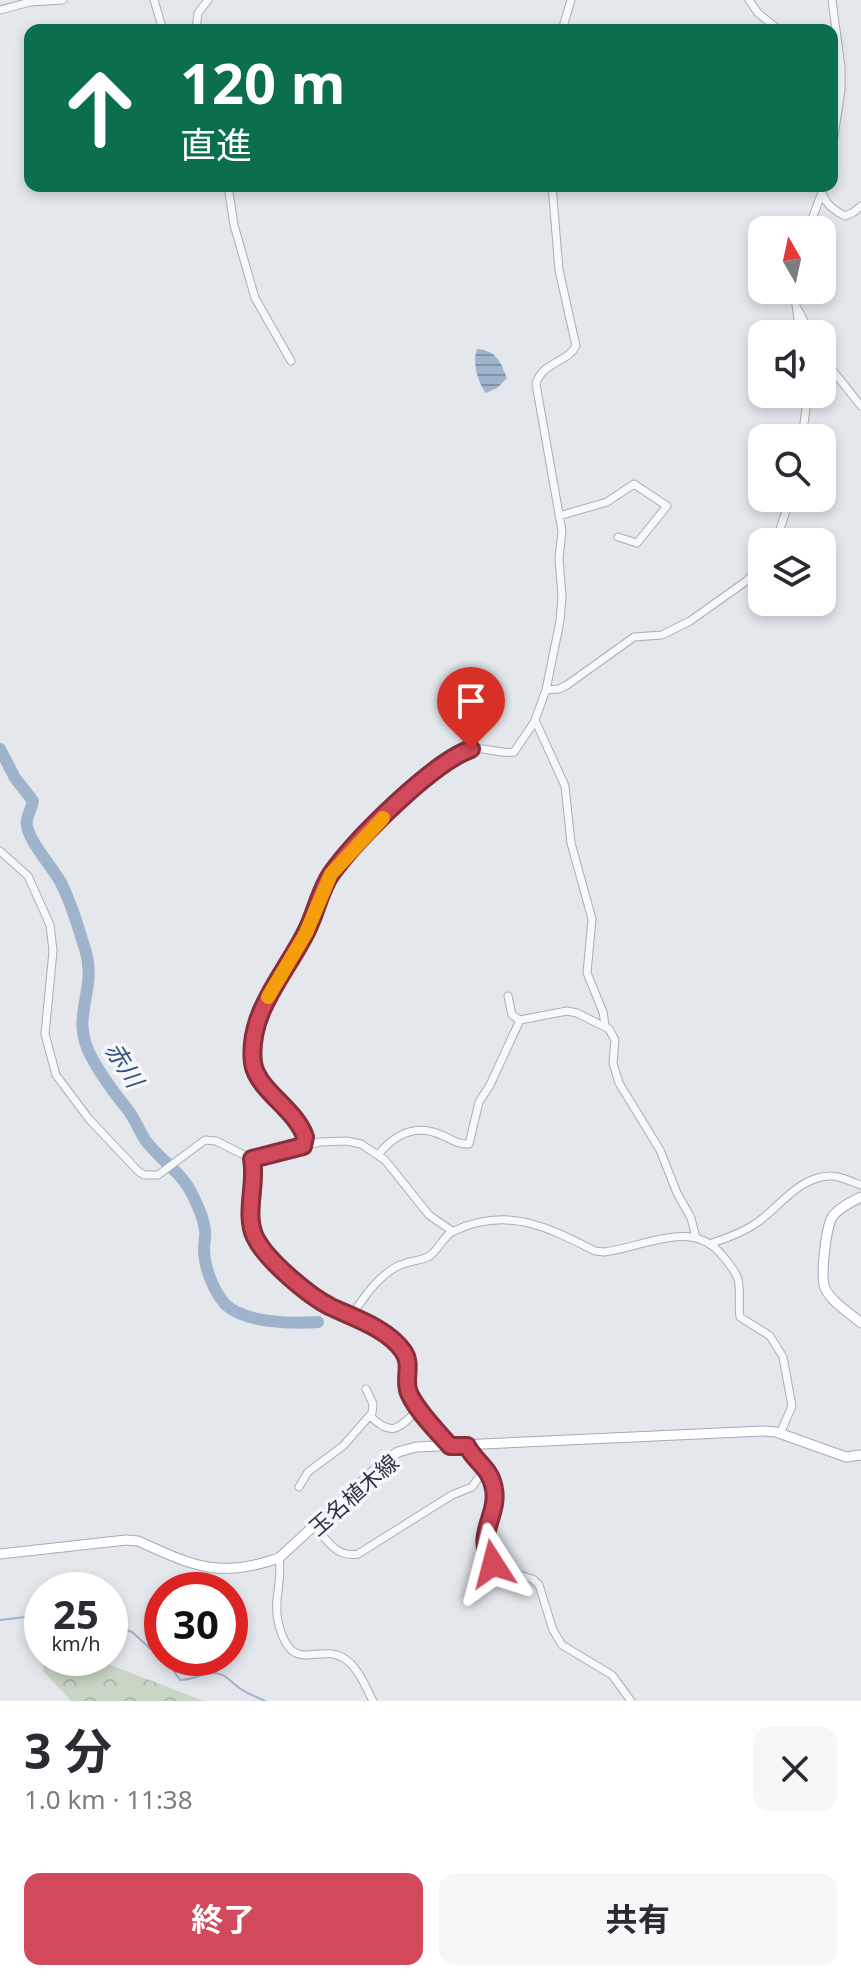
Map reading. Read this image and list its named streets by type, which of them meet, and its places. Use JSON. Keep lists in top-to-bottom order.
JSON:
{
  "streets": {
    "main road": ["玉名植木線"]
  },
  "water": ["赤川"],
  "north": "top",
  "page": {
    "turn": ["120 m", "直進"],
    "speed": "25 km/h",
    "limit": "30",
    "heading": ["3 分", "1.0 km · 11:38"],
    "buttons": ["終了", "共有"]
  }
}
